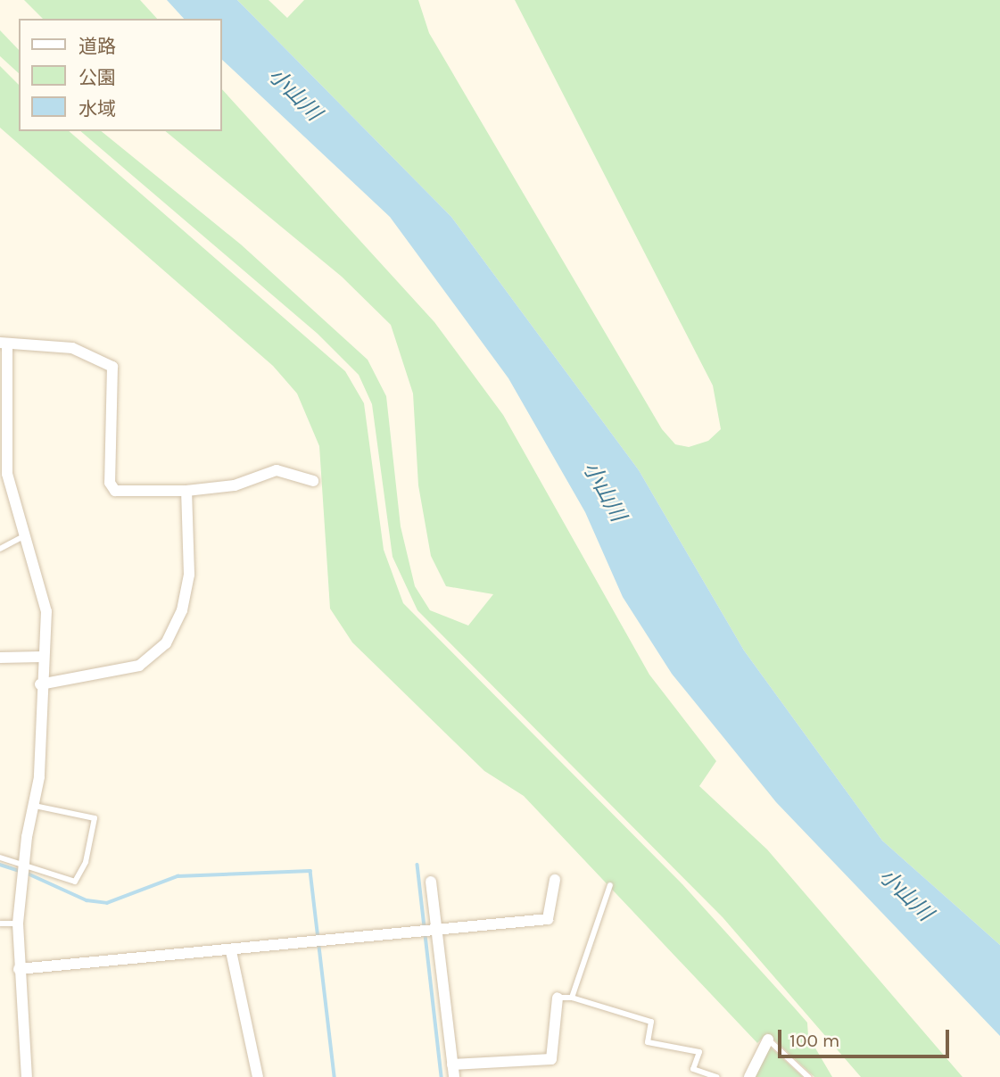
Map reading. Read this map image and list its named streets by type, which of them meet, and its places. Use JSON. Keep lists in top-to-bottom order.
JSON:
{
  "water": ["小山川"],
  "legend": ["道路", "公園", "水域"],
  "scale_bar": "100 m"
}
